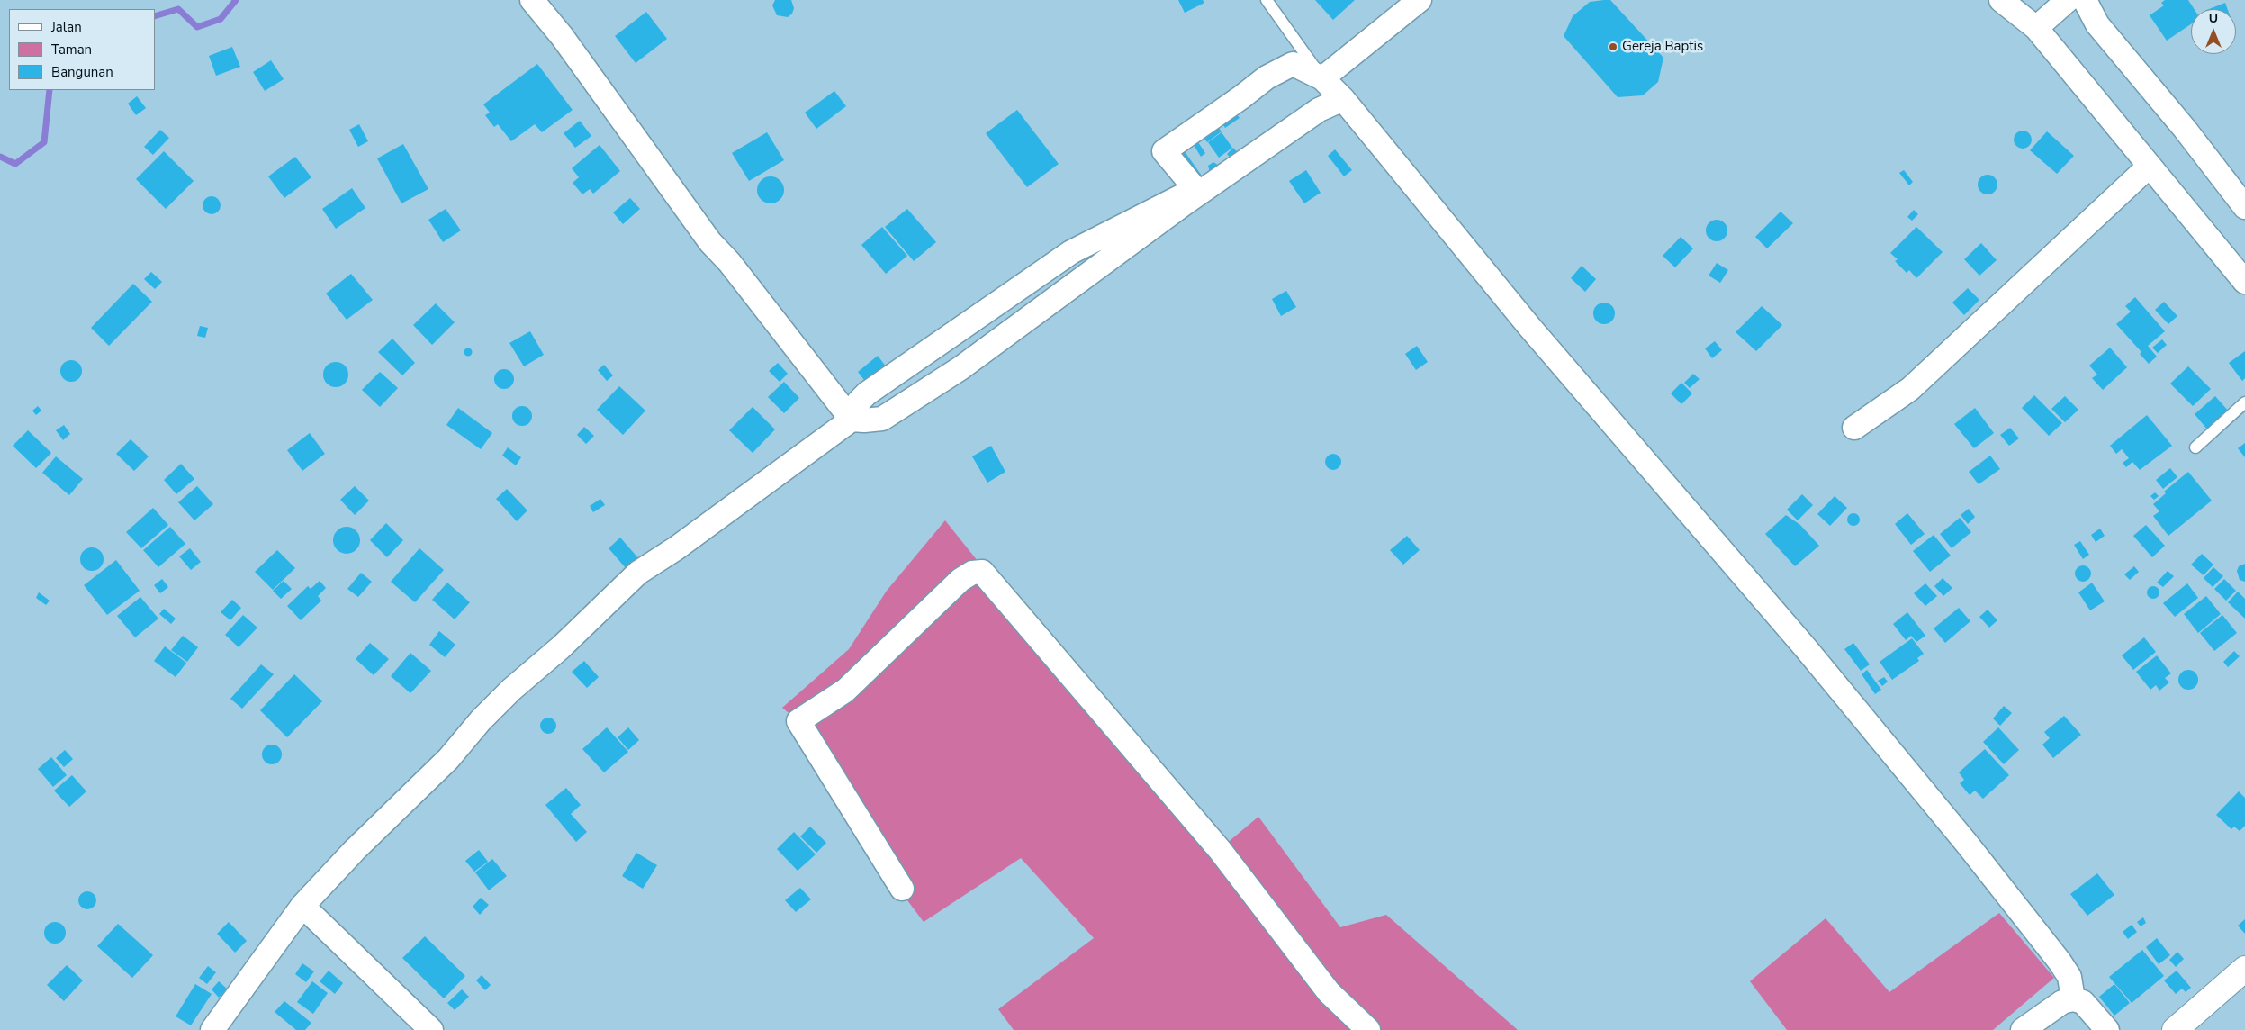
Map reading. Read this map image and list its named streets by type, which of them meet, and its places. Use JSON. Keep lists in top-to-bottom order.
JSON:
{
  "places": ["Gereja Baptis"],
  "legend": ["Jalan", "Taman", "Bangunan"],
  "north": "top"
}
